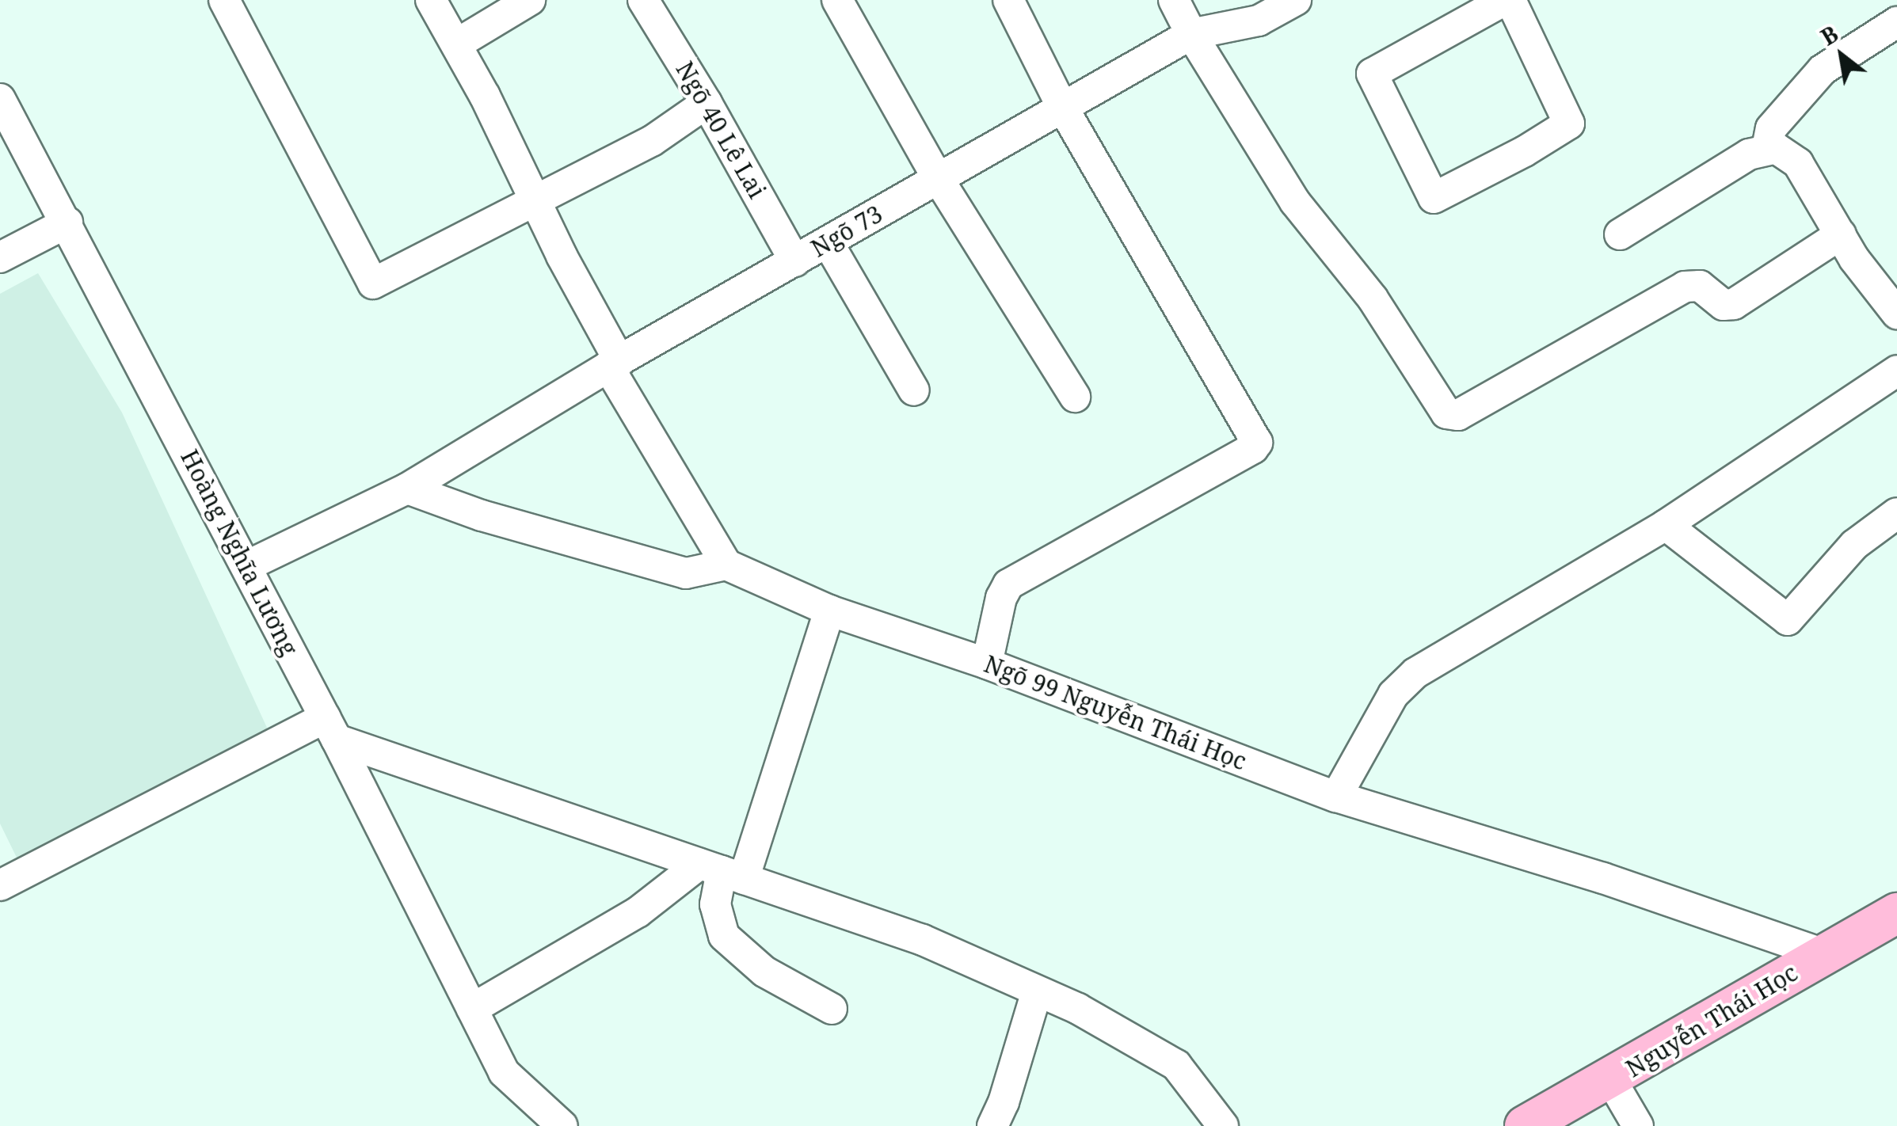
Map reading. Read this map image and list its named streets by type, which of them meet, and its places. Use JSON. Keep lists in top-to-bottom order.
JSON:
{
  "streets": {
    "main road": ["Nguyễn Thái Học"],
    "street": [
      "Ngõ 40 Lê Lai",
      "Ngõ 73",
      "Hoàng Nghĩa Lương",
      "Ngõ 99 Nguyễn Thái Học"
    ]
  },
  "crossings": [
    ["Ngõ 40 Lê Lai", "Ngõ 73"],
    ["Ngõ 73", "Hoàng Nghĩa Lương"],
    ["Ngõ 99 Nguyễn Thái Học", "Nguyễn Thái Học"]
  ],
  "north": "top left"
}
